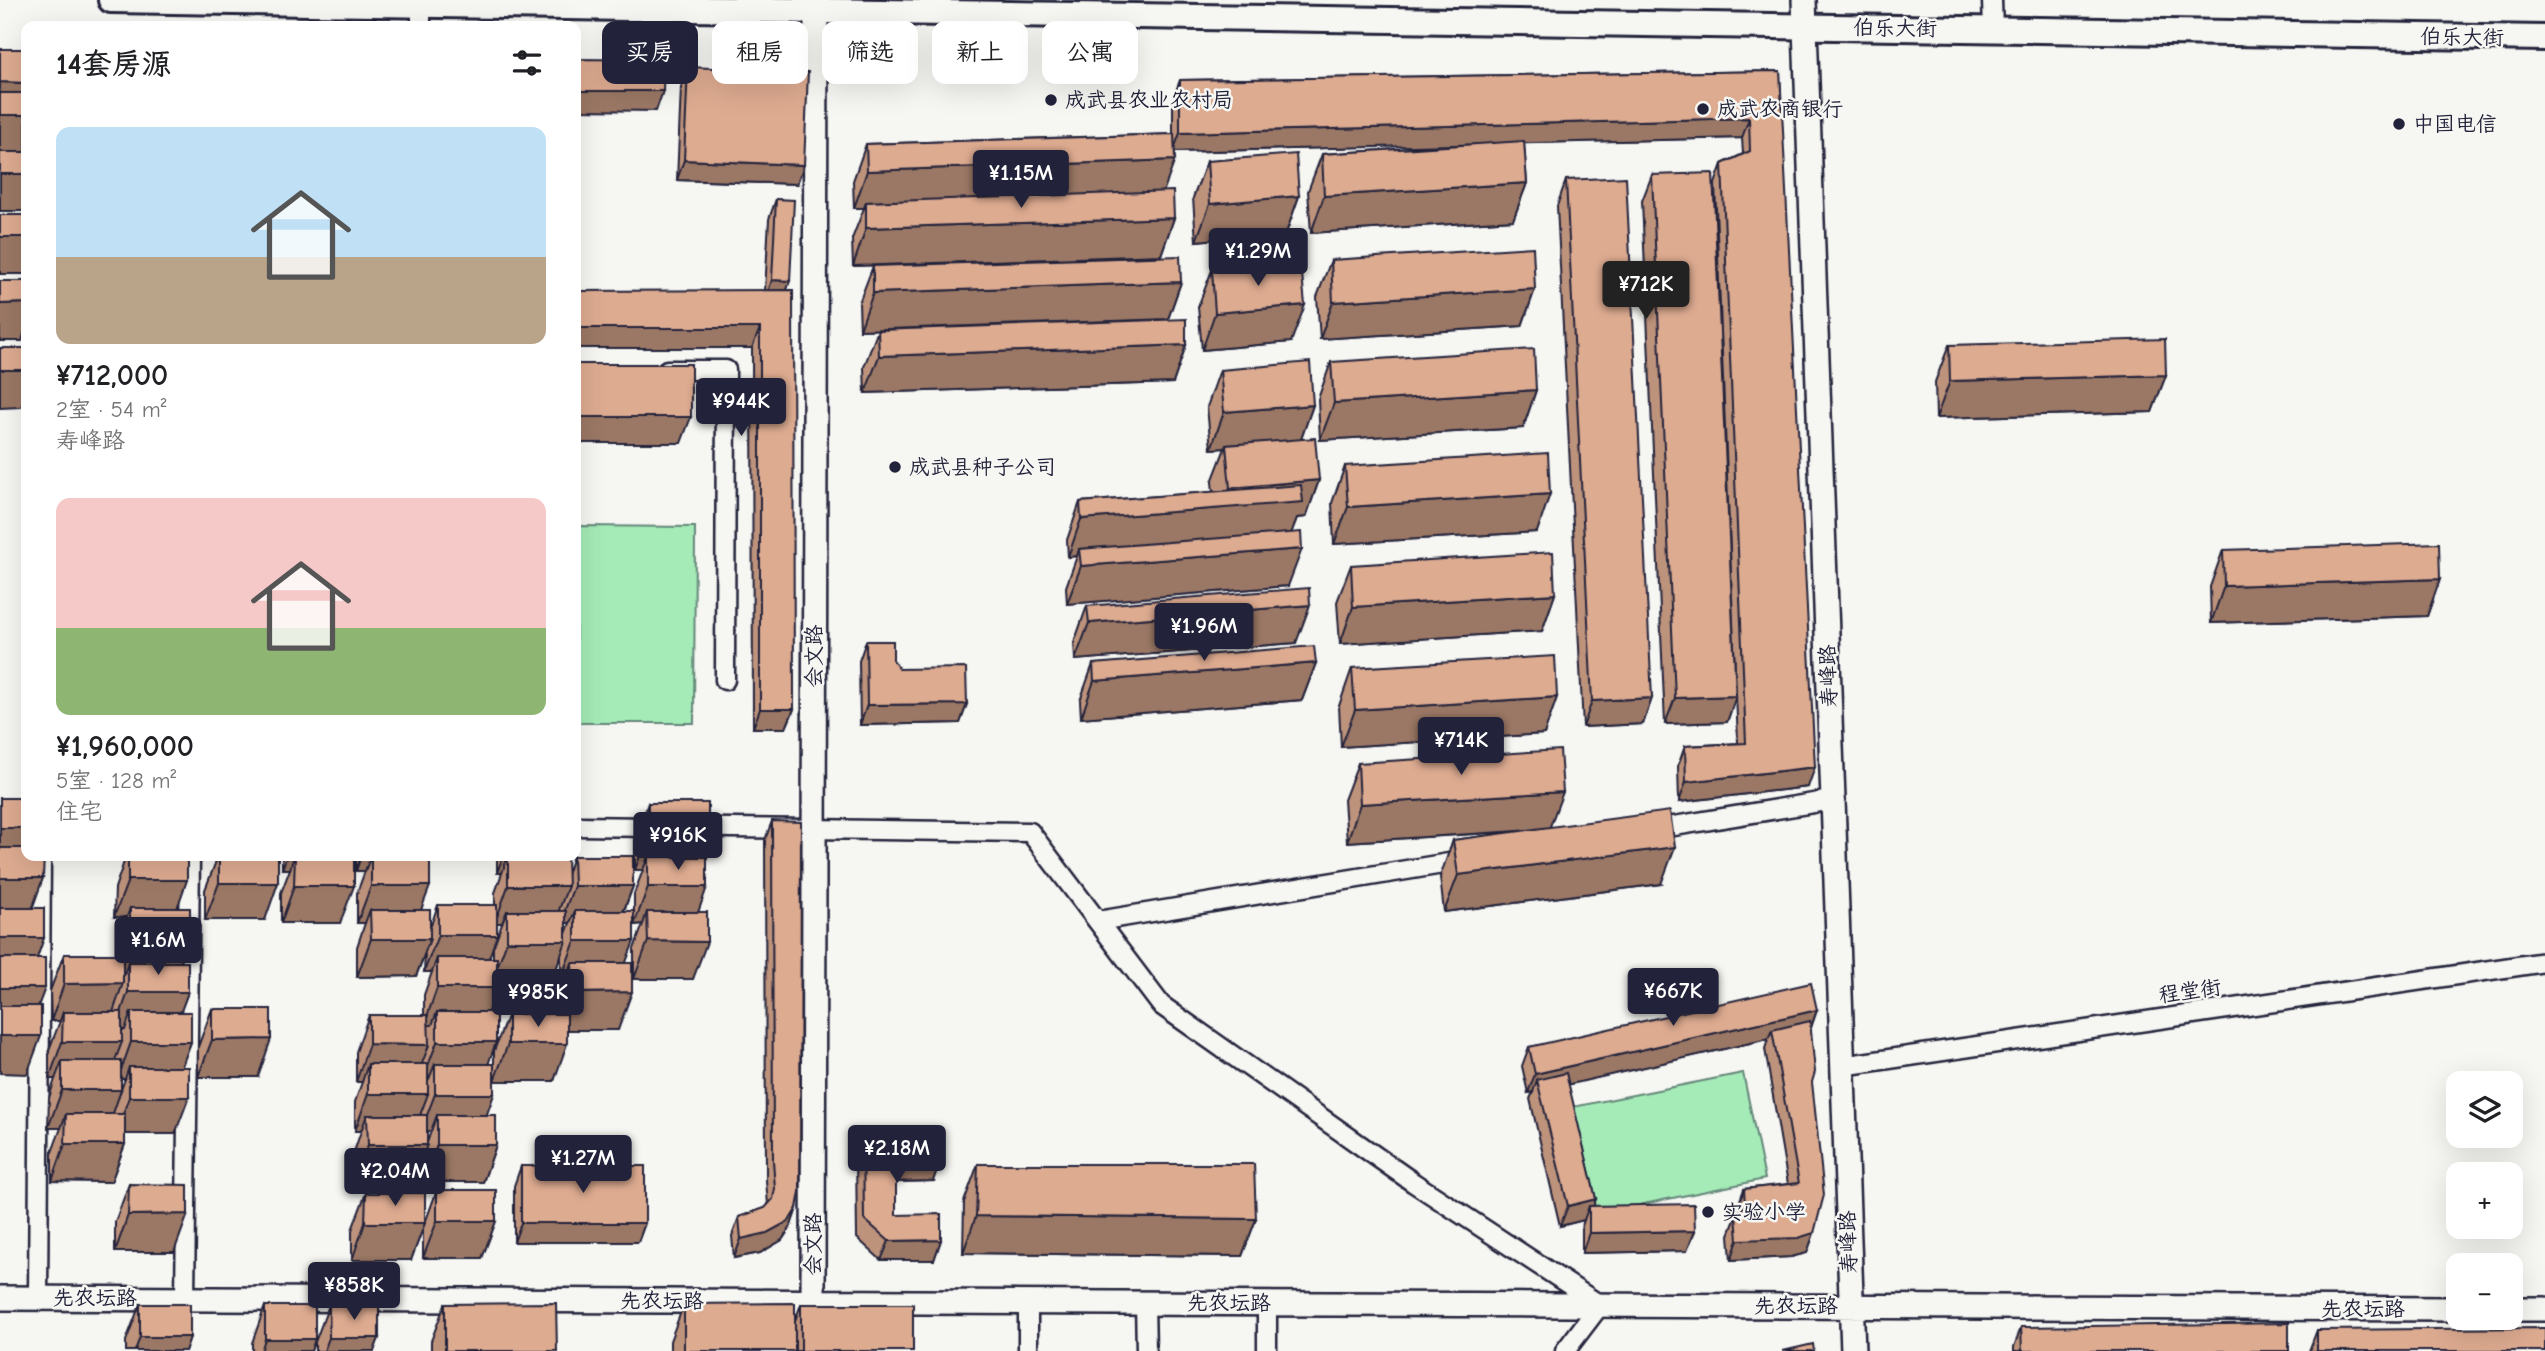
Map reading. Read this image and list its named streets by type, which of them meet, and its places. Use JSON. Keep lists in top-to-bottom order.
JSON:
{
  "streets": {
    "main road": ["伯乐大街"],
    "street": [
      "会文路",
      "寿峰路",
      "程堂街",
      "先农坛路"
    ]
  },
  "crossings": [
    ["伯乐大街", "会文路"],
    ["伯乐大街", "寿峰路"],
    ["会文路", "先农坛路"],
    ["寿峰路", "程堂街"],
    ["寿峰路", "先农坛路"]
  ],
  "places": [
    "成武县农业农村局",
    "成武农商银行",
    "中国电信",
    "成武县种子公司",
    "实验小学"
  ],
  "page": {
    "chip": [
      "买房",
      "租房",
      "筛选",
      "新上",
      "公寓"
    ],
    "heading": "14套房源",
    "list": [
      {
        "name": "¥712,000",
        "note": "2室 · 54 m² · 寿峰路"
      },
      {
        "name": "¥1,960,000",
        "note": "5室 · 128 m² · 住宅"
      }
    ],
    "price": [
      "¥1.15M",
      "¥1.29M",
      "¥712K",
      "¥944K",
      "¥1.96M",
      "¥714K",
      "¥916K",
      "¥1.6M",
      "¥667K",
      "¥985K",
      "¥2.18M",
      "¥1.27M",
      "¥2.04M",
      "¥858K"
    ],
    "map_buttons": ["+", "−"]
  }
}
